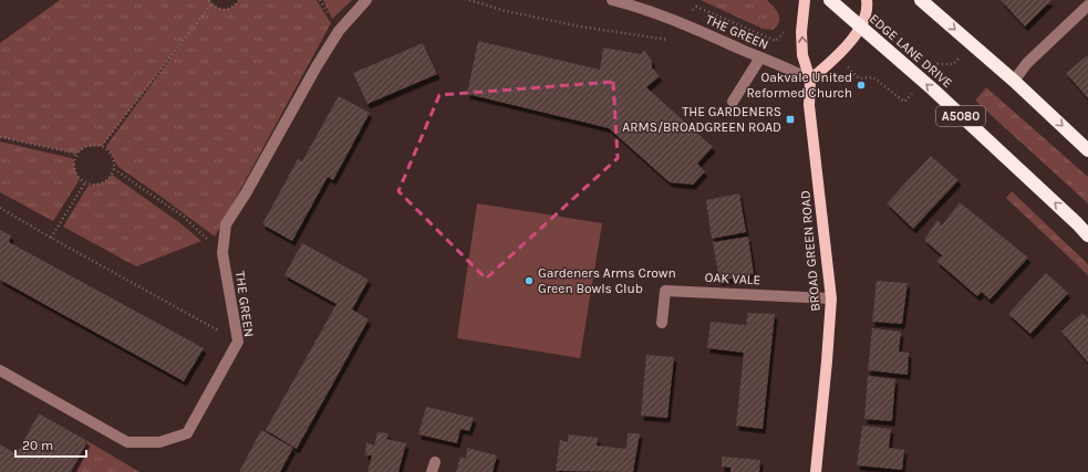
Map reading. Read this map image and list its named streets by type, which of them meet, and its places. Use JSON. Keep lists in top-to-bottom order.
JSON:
{
  "streets": {
    "highway": ["EDGE LANE DRIVE", "A5080"],
    "main road": ["BROAD GREEN ROAD"],
    "street": ["THE GREEN", "OAK VALE"]
  },
  "crossings": [
    ["THE GREEN", "BROAD GREEN ROAD"],
    ["BROAD GREEN ROAD", "OAK VALE"]
  ],
  "places": {
    "other": ["Oakvale United Reformed Church", "Gardeners Arms Crown Green Bowls Club"],
    "transit": ["THE GARDENERS ARMS/BROADGREEN ROAD"]
  },
  "scale_bar": "20 m"
}
